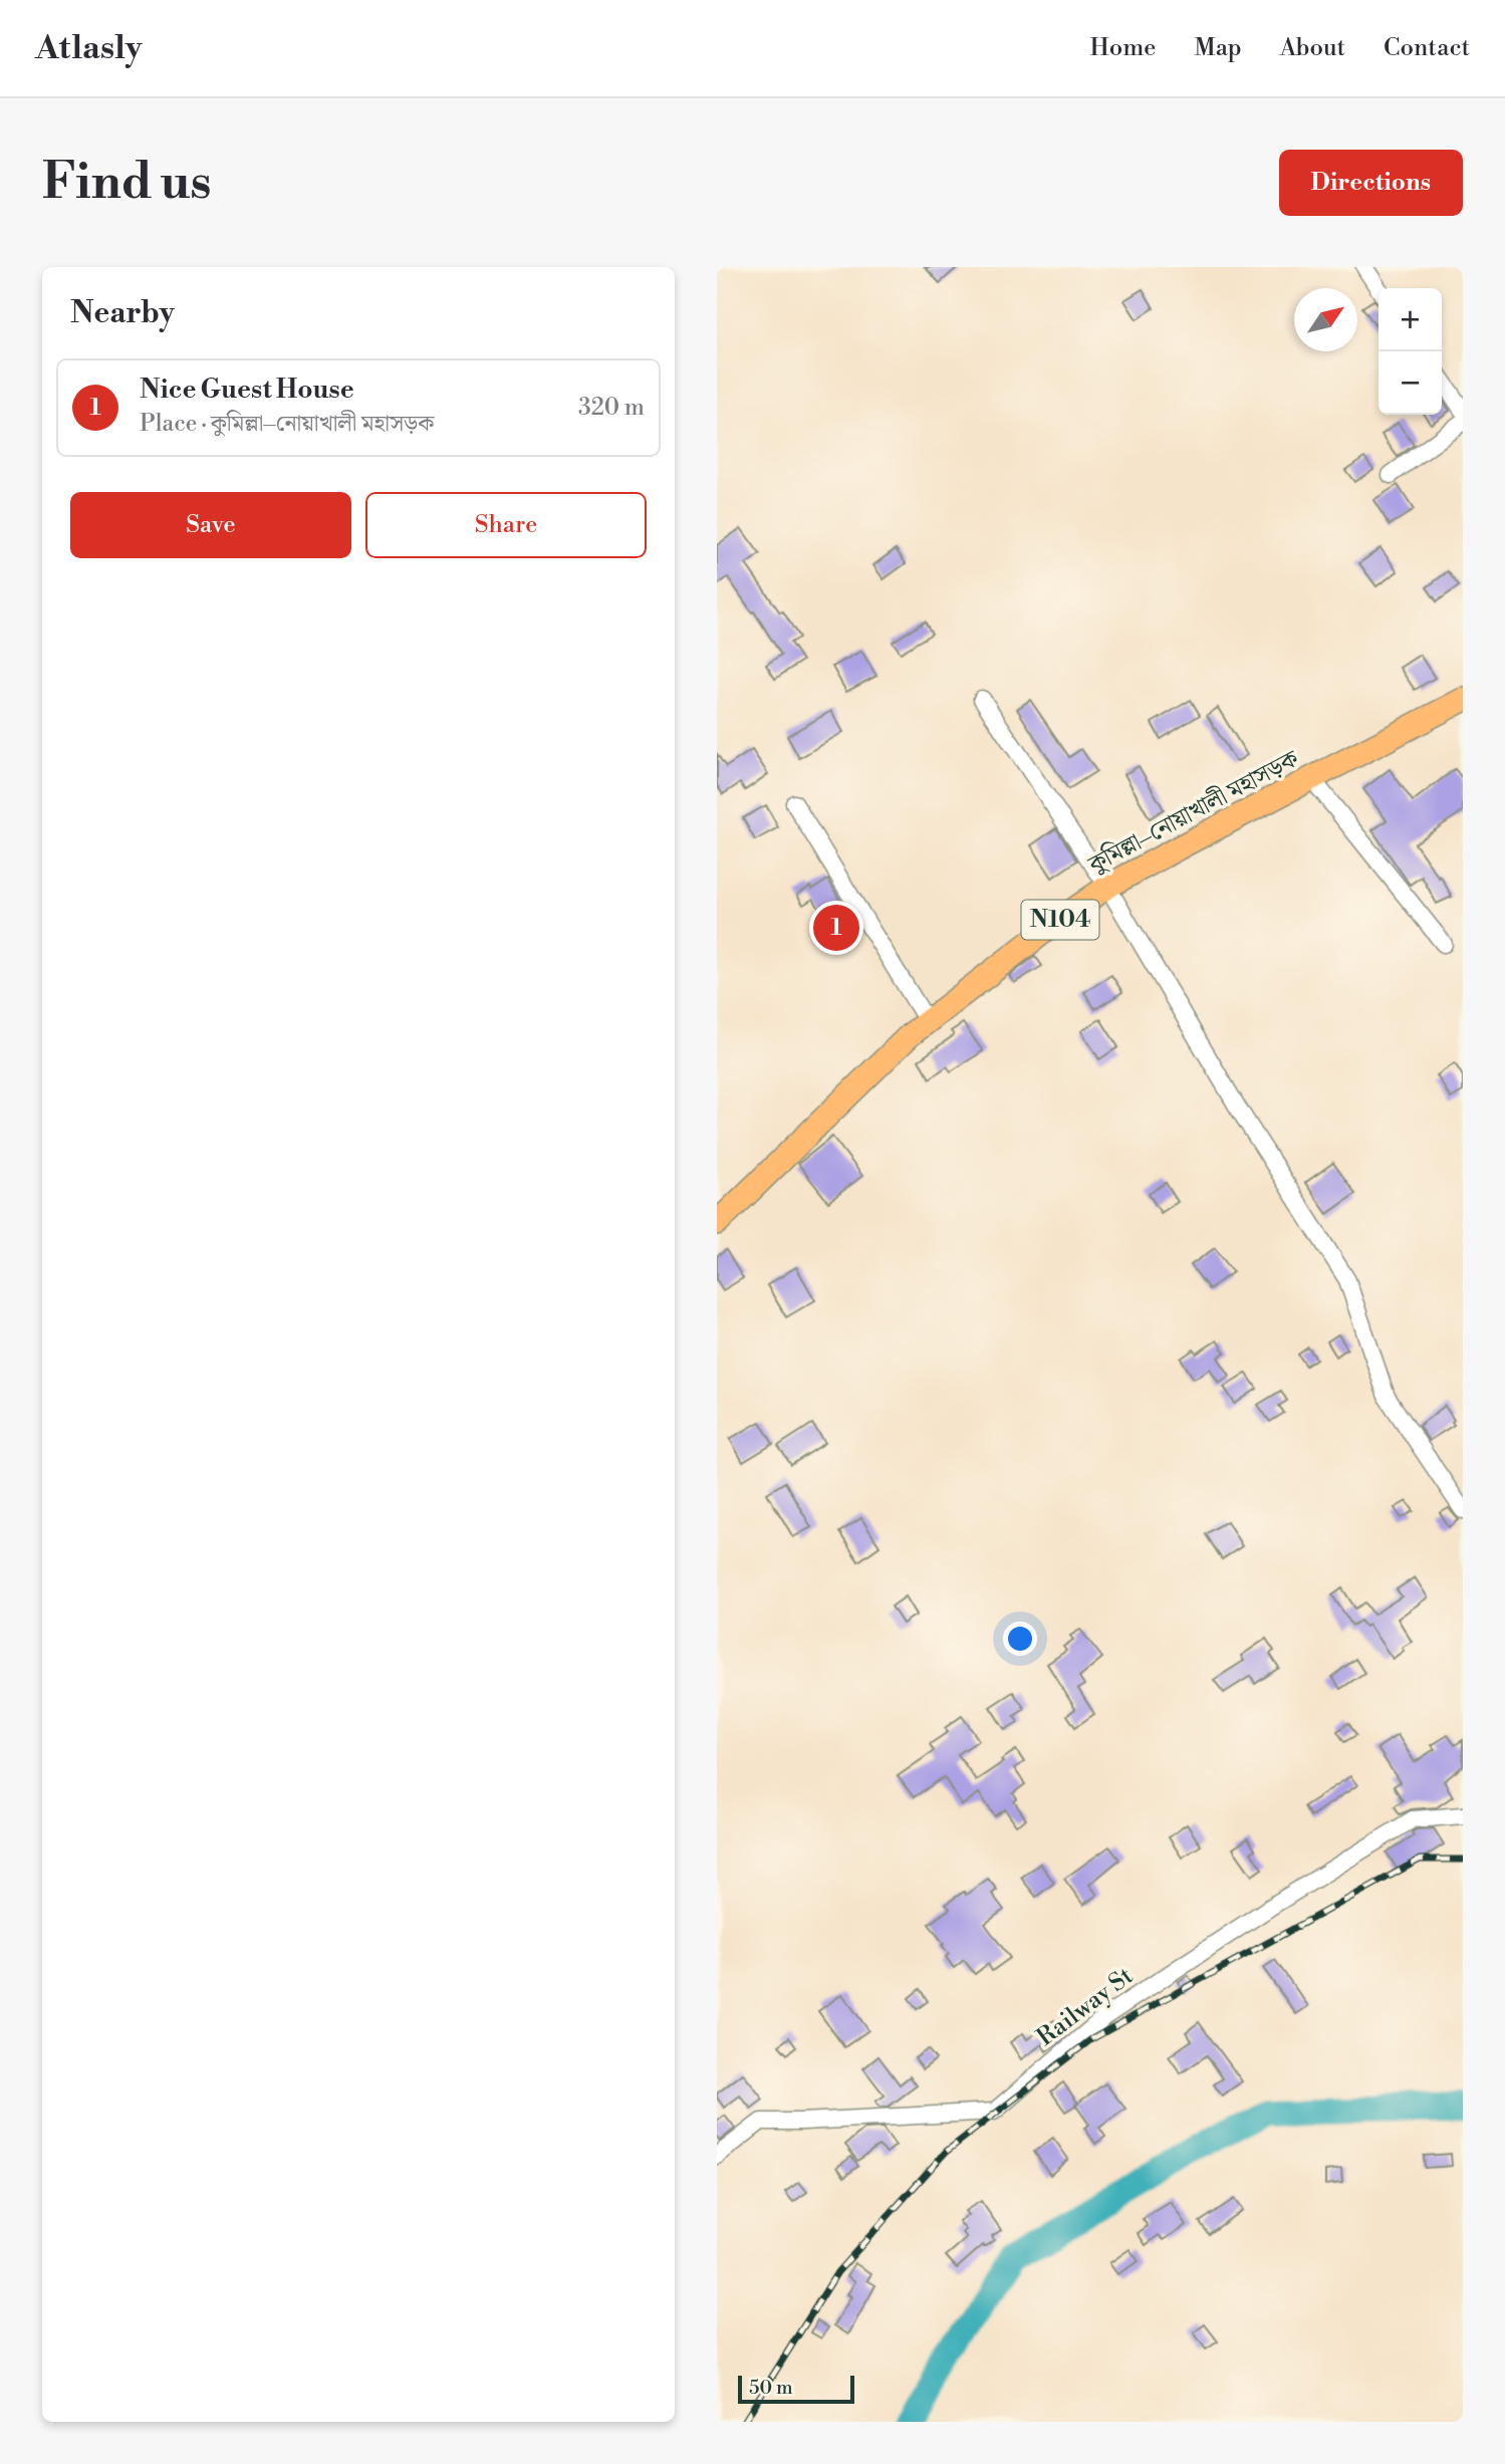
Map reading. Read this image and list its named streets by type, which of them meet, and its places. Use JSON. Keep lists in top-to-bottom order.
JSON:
{
  "streets": {
    "highway": ["কুমিল্লা–নোয়াখালী মহাসড়ক", "N104"],
    "street": ["Railway St"]
  },
  "scale_bar": "50 m",
  "north": "top right",
  "page": {
    "header": "Atlasly",
    "nav": [
      "Home",
      "Map",
      "About",
      "Contact"
    ],
    "buttons": [
      "Directions",
      ["Save", "Share"]
    ],
    "title": "Find us",
    "heading": "Nearby",
    "map_buttons": ["+", "−"],
    "list": [
      {
        "mark": "1",
        "name": "Nice Guest House",
        "note": "Place · কুমিল্লা–নোয়াখালী মহাসড়ক",
        "value": "320 m"
      }
    ],
    "pins": "1",
    "scale": "50 m"
  }
}
